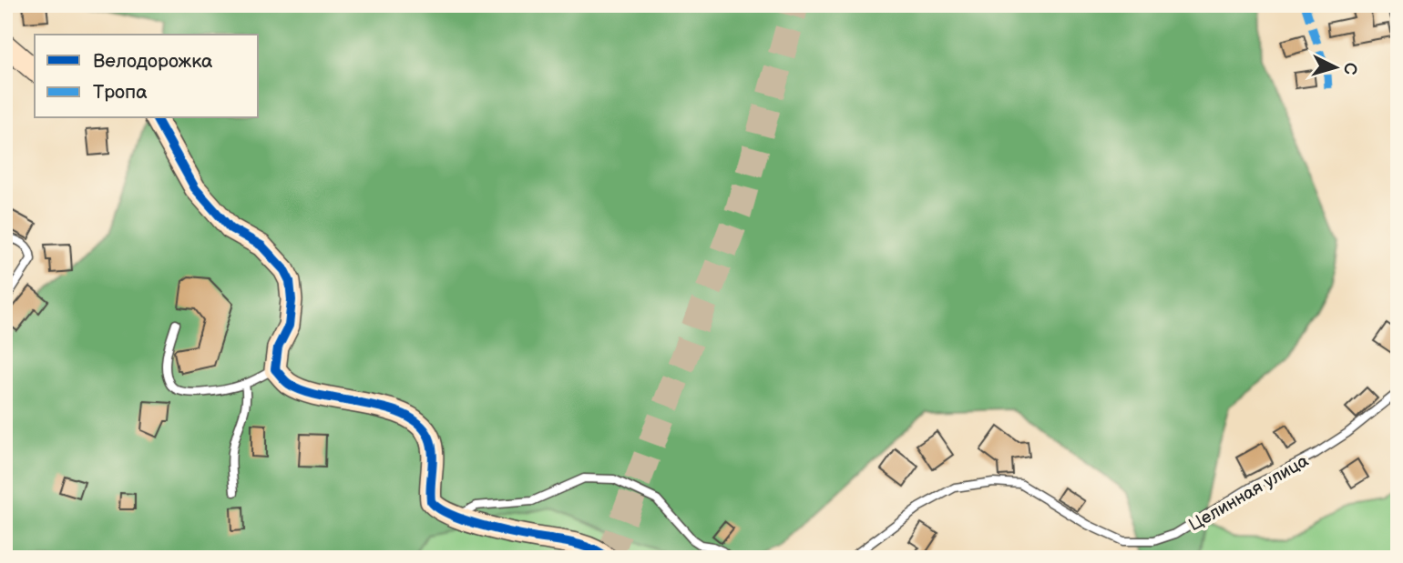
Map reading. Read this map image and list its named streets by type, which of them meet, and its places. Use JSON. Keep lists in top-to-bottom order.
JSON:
{
  "streets": {
    "lane": ["Целинная улица"]
  },
  "legend": ["Велодорожка", "Тропа"],
  "north": "right"
}
